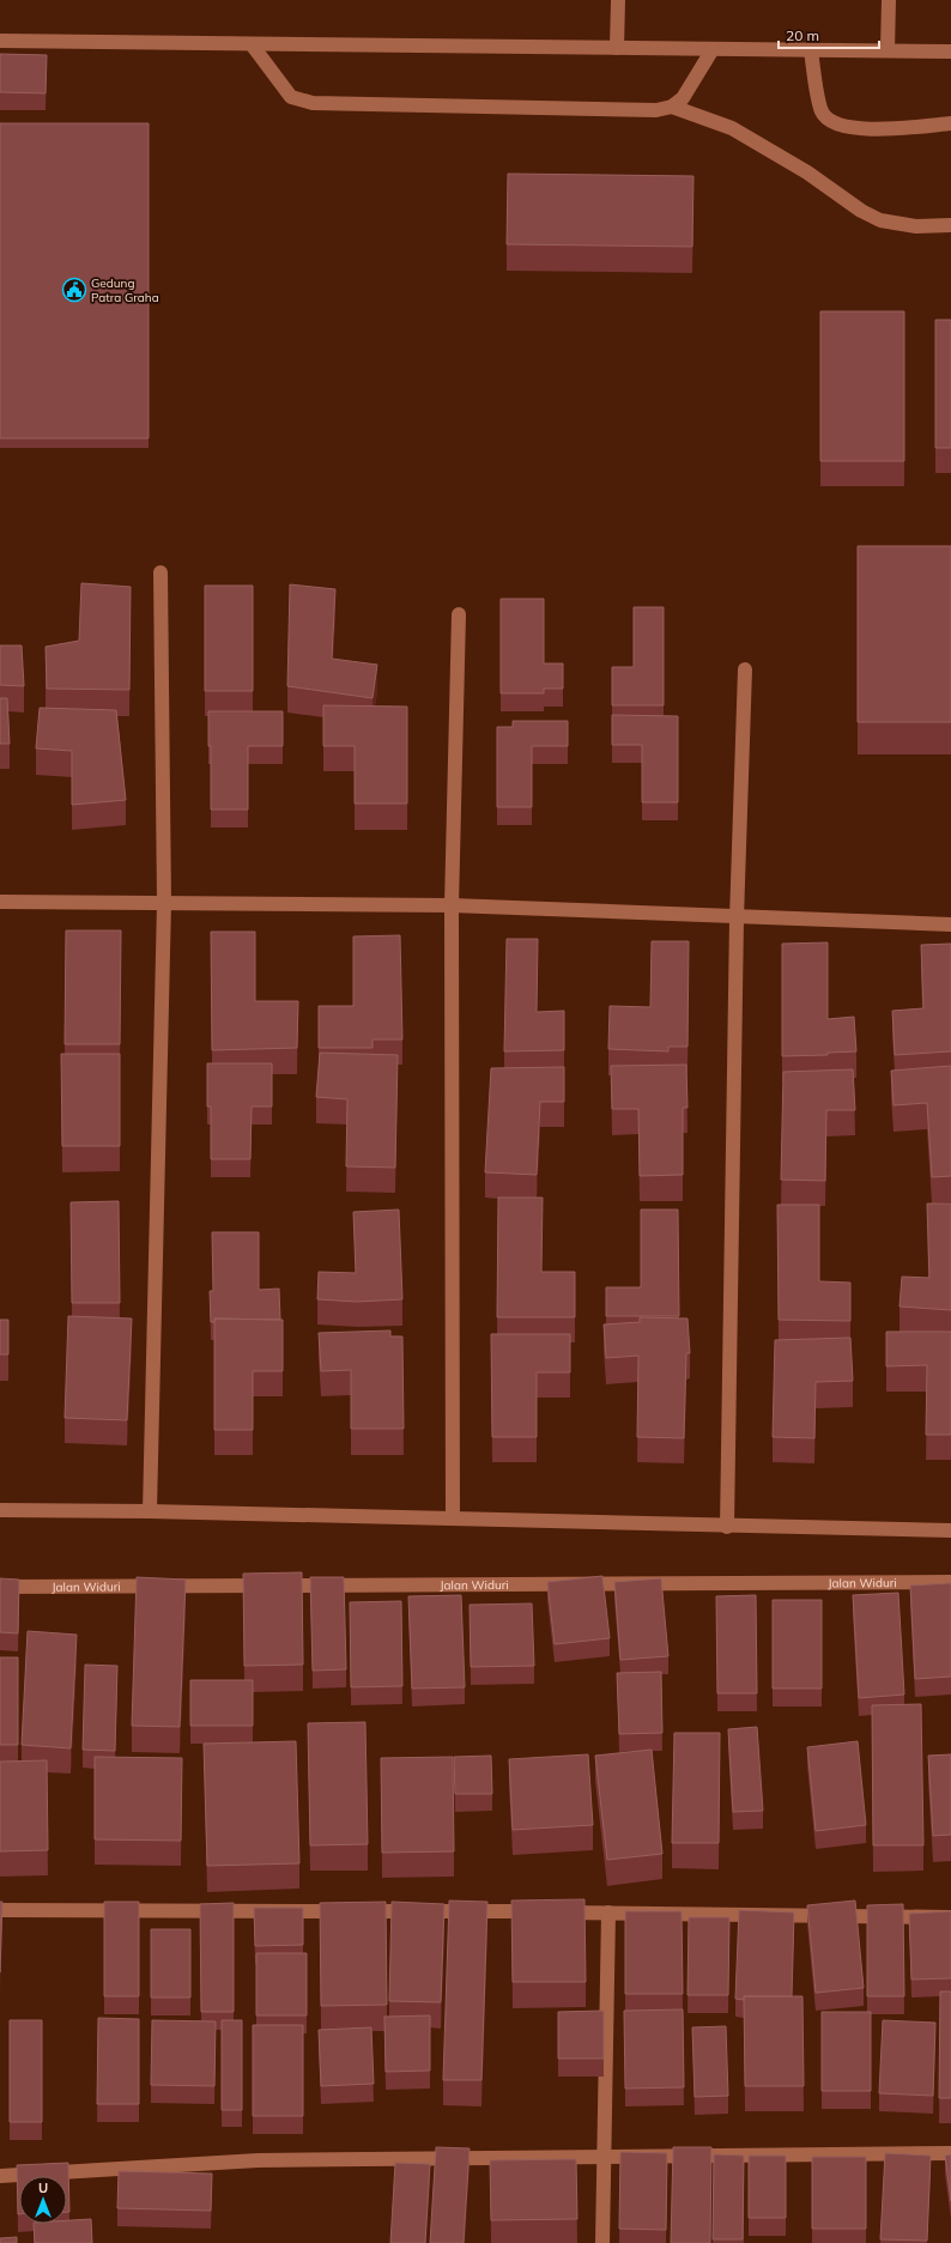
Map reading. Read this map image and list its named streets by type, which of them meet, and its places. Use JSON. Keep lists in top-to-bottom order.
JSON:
{
  "streets": {
    "street": ["Jalan Widuri"]
  },
  "places": {
    "public building": ["Gedung Patra Graha"]
  },
  "scale_bar": "20 m",
  "north": "top"
}
